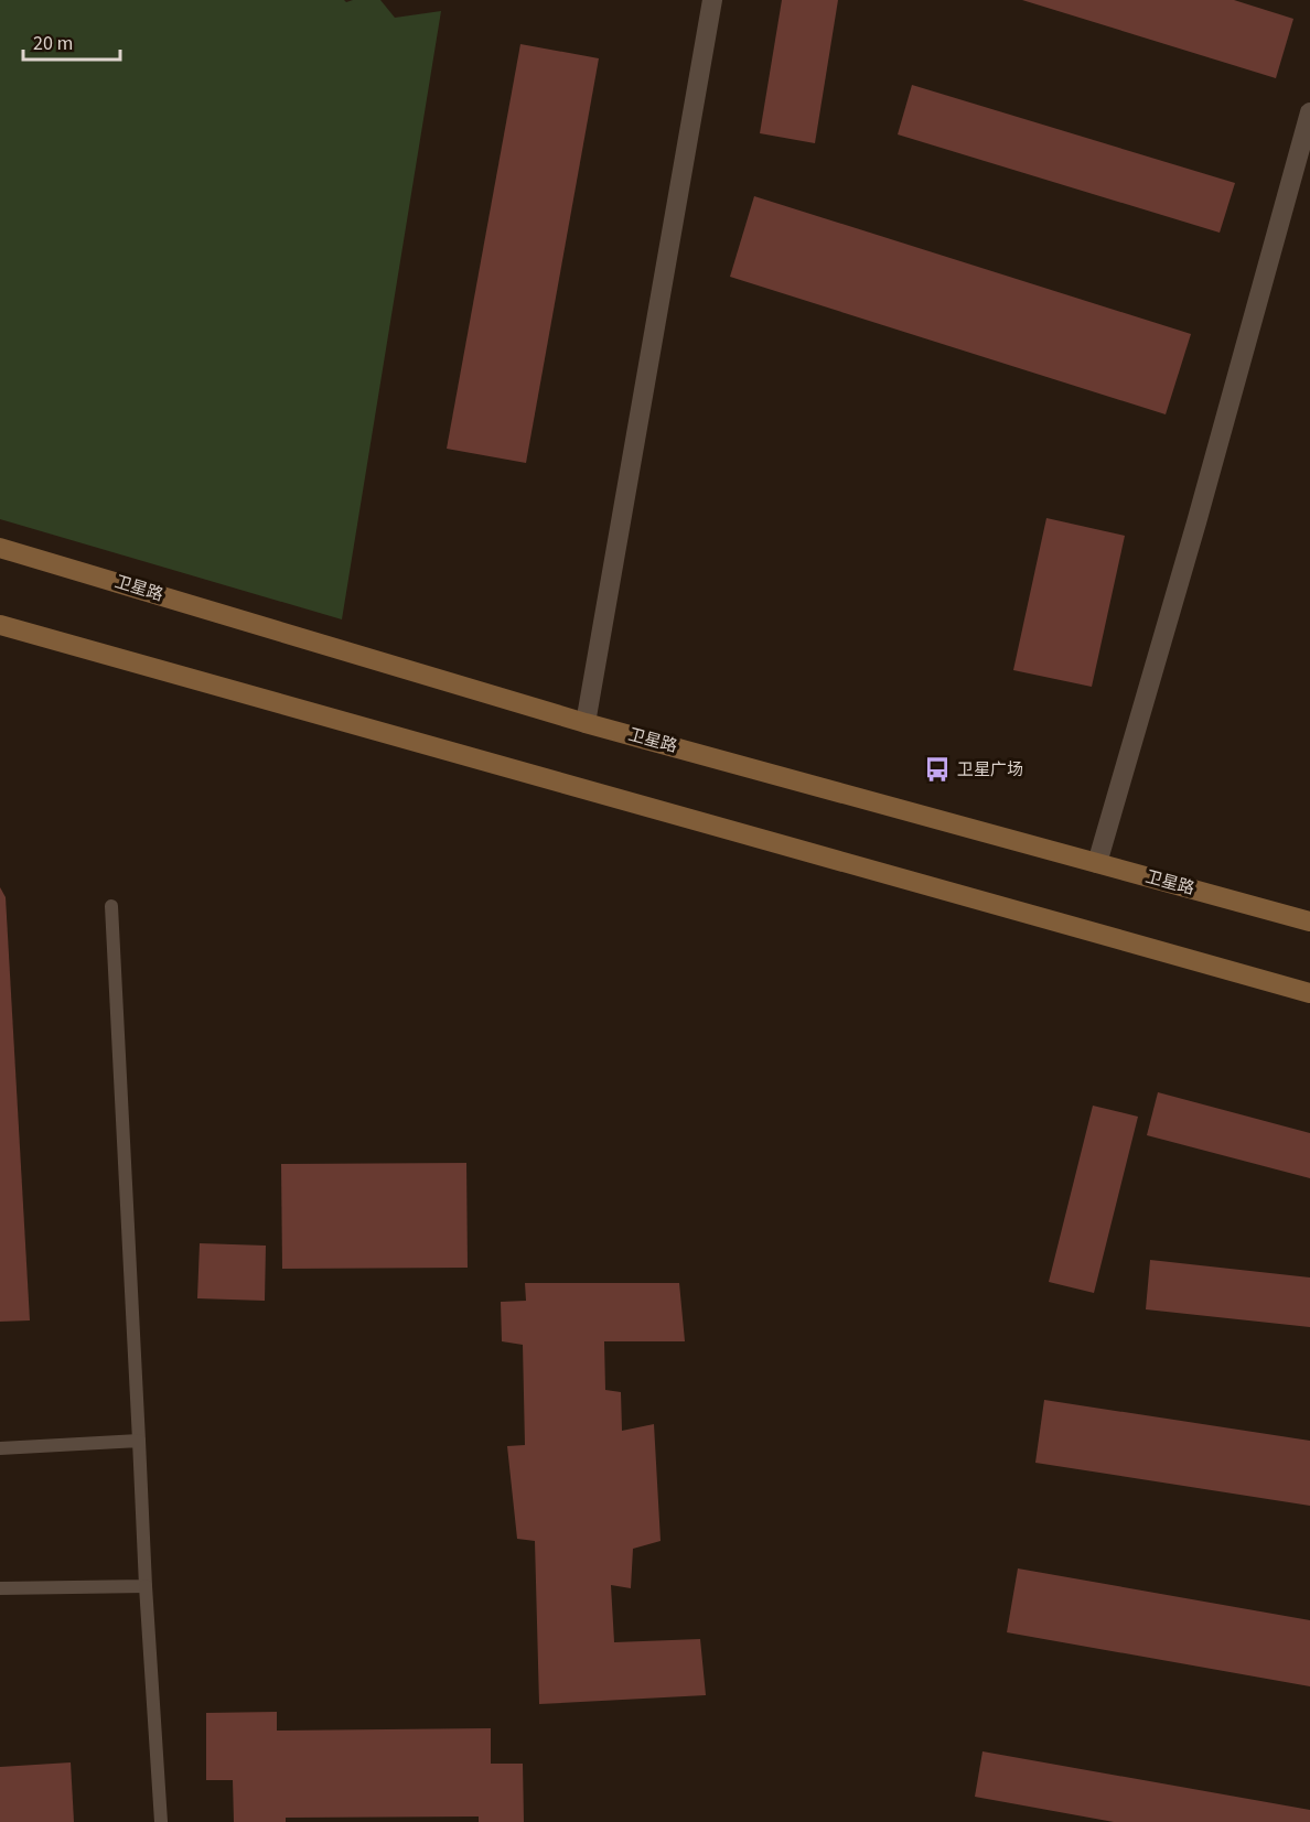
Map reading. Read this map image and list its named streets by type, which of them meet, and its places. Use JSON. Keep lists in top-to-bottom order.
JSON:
{
  "streets": {
    "main road": ["卫星路"]
  },
  "places": {
    "bus stop": ["卫星广场"]
  },
  "scale_bar": "20 m"
}
